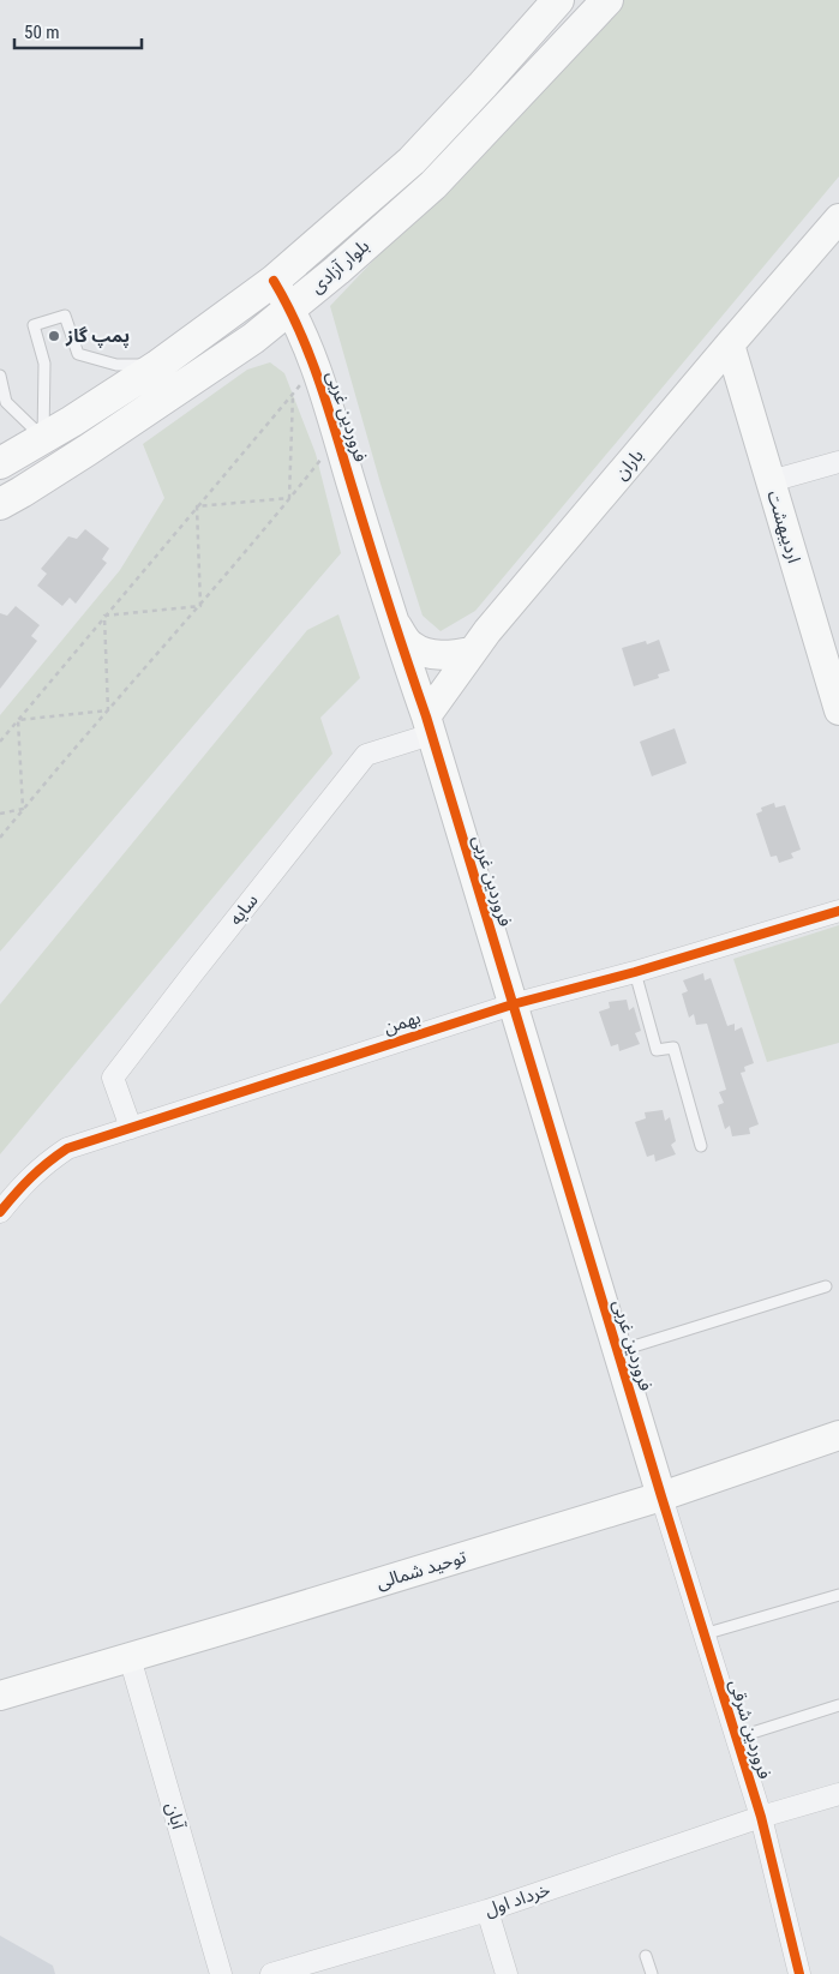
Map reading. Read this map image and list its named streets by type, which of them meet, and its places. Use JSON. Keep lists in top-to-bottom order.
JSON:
{
  "streets": {
    "main road": ["بلوار آزادی"],
    "street": [
      "فروردین غربی",
      "باران",
      "اردیبهشت",
      "سایه",
      "بهمن",
      "توحید شمالی",
      "فروردین شرقی",
      "آبان",
      "خرداد اول"
    ]
  },
  "crossings": [
    ["بلوار آزادی", "فروردین غربی"],
    ["فروردین غربی", "باران"],
    ["فروردین غربی", "سایه"],
    ["فروردین غربی", "بهمن"],
    ["فروردین غربی", "توحید شمالی"],
    ["فروردین غربی", "فروردین شرقی"],
    ["باران", "اردیبهشت"],
    ["باران", "سایه"],
    ["سایه", "بهمن"],
    ["توحید شمالی", "فروردین شرقی"],
    ["توحید شمالی", "آبان"],
    ["فروردین شرقی", "خرداد اول"]
  ],
  "places": ["پمپ گاز"],
  "scale_bar": "50 m"
}
